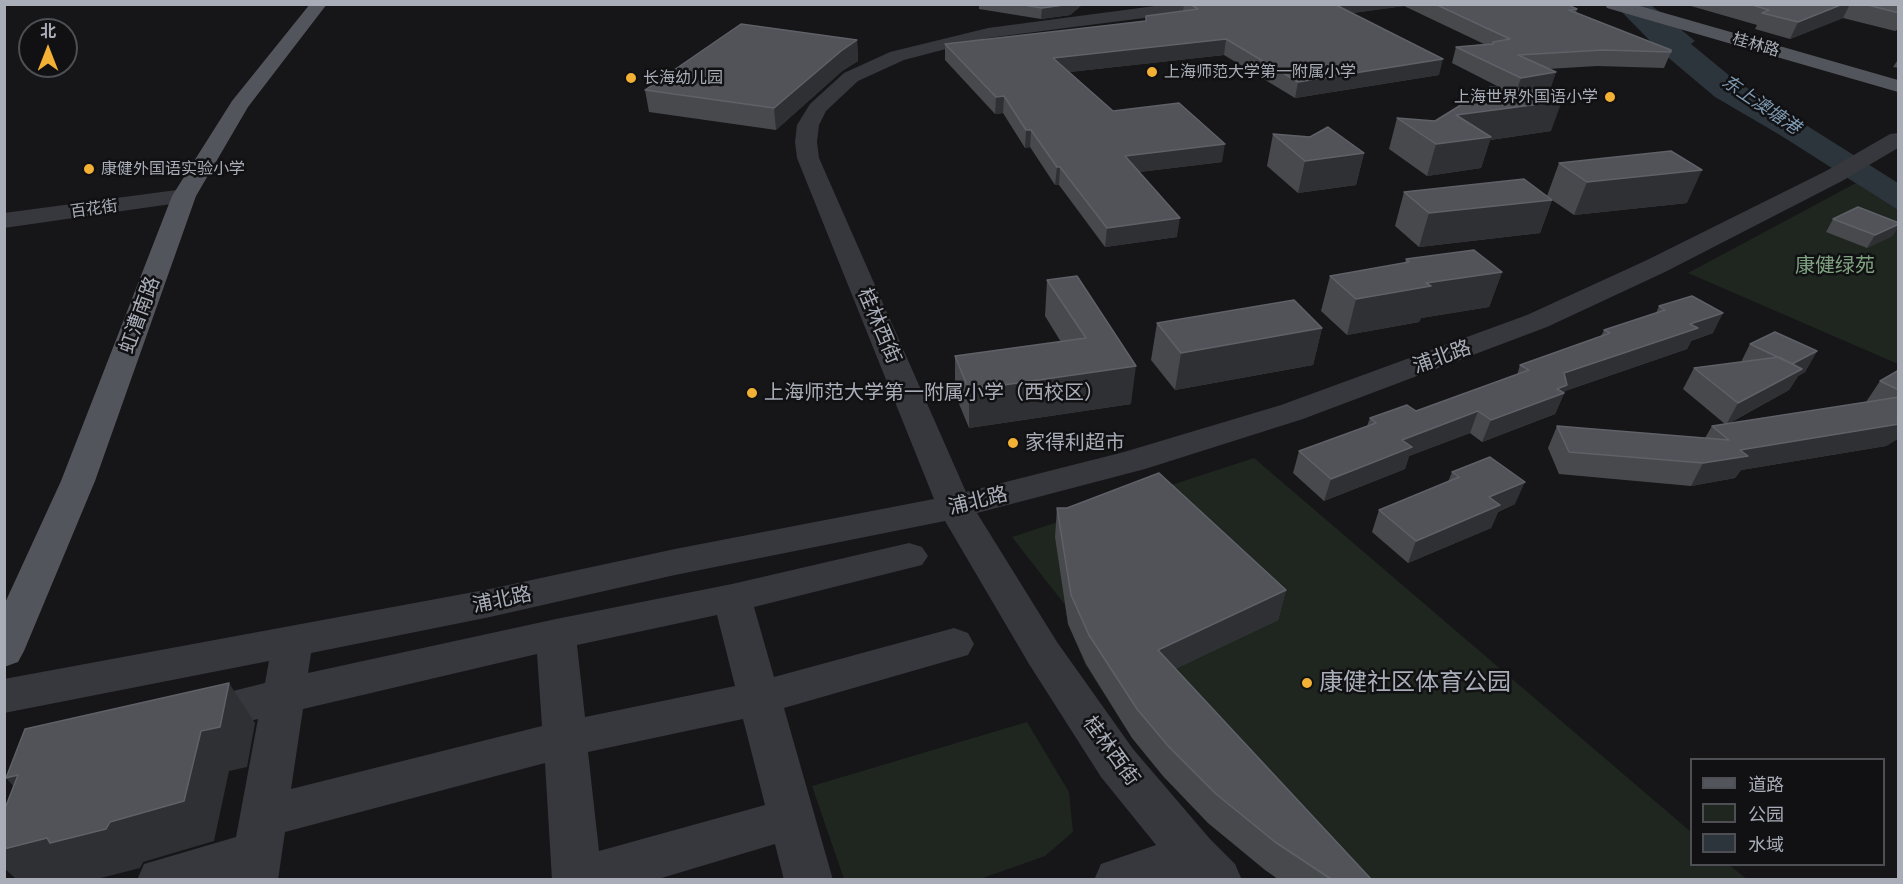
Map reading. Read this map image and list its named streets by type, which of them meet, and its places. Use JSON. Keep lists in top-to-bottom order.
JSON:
{
  "streets": {
    "main road": ["桂林路", "虹漕南路"],
    "street": ["百花街", "桂林西街", "浦北路"]
  },
  "crossings": [
    ["百花街", "虹漕南路"],
    ["桂林西街", "浦北路"]
  ],
  "water": ["东上澳塘港"],
  "parks": ["康健绿苑"],
  "places": [
    "上海师范大学第一附属小学",
    "长海幼儿园",
    "上海世界外国语小学",
    "康健外国语实验小学",
    "上海师范大学第一附属小学（西校区）",
    "家得利超市",
    "康健社区体育公园"
  ],
  "legend": ["道路", "公园", "水域"],
  "north": "top"
}
